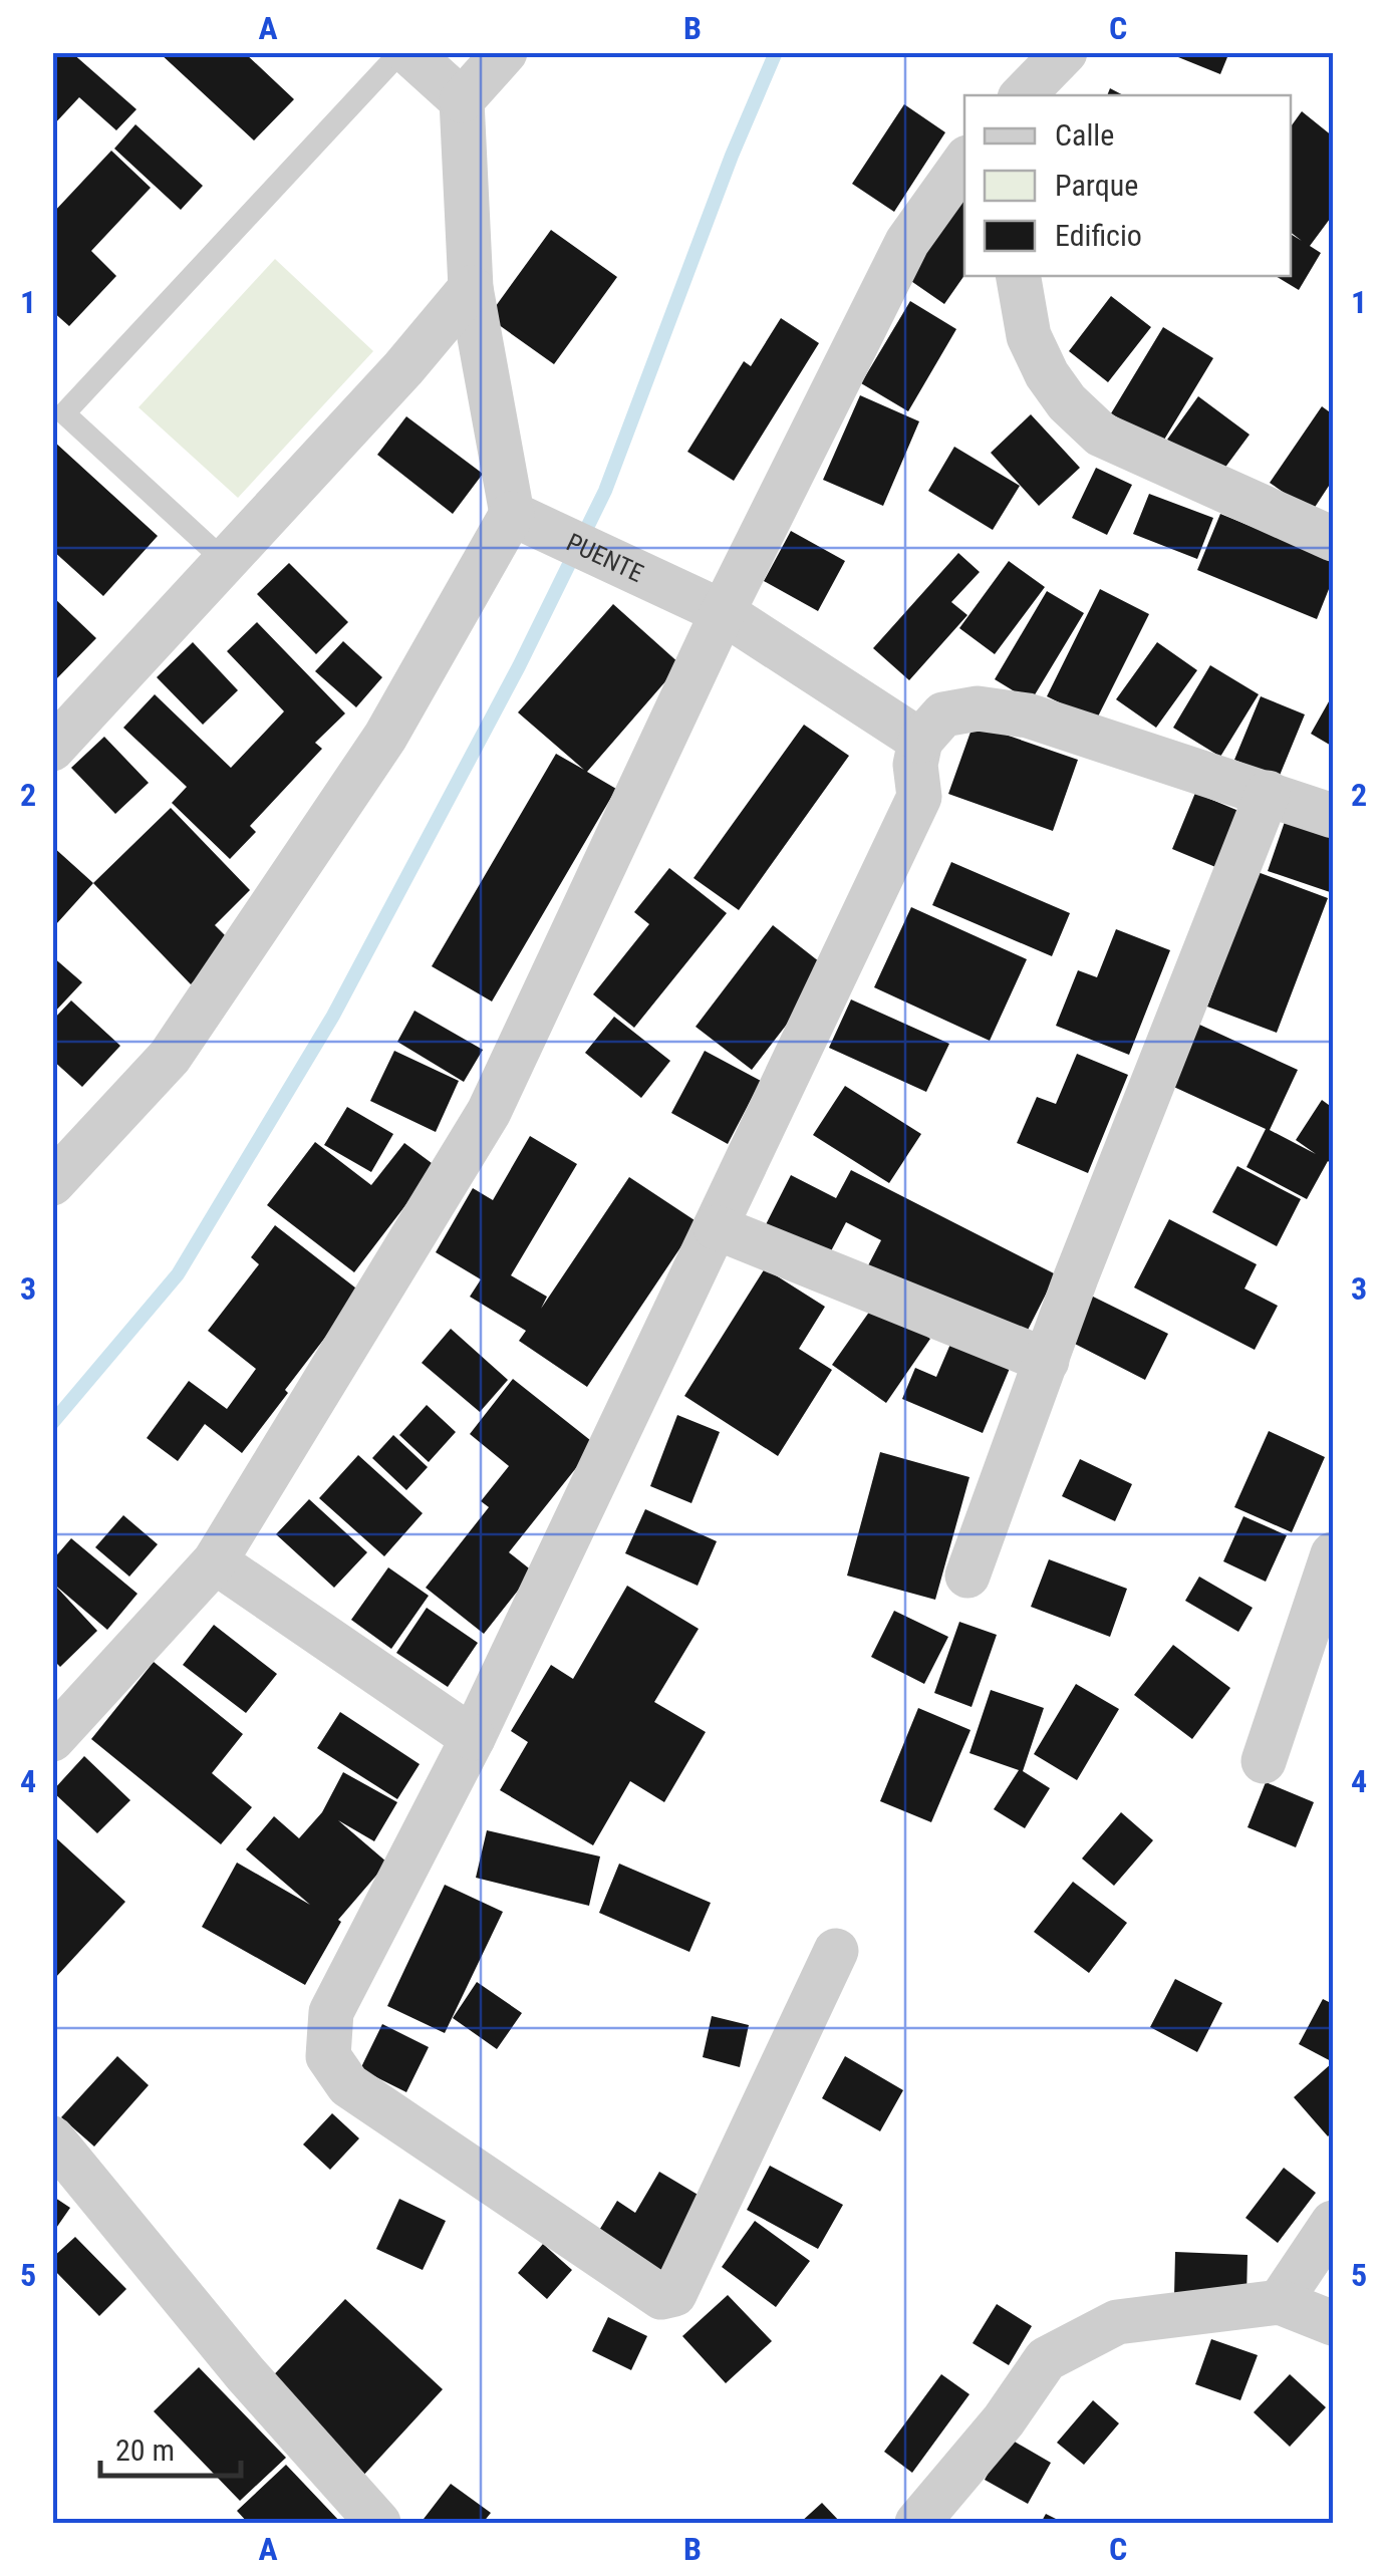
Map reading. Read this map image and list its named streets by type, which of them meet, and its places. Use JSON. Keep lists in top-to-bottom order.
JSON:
{
  "streets": {
    "street": ["PUENTE"]
  },
  "legend": ["Calle", "Parque", "Edificio"],
  "scale_bar": "20 m",
  "grid": {
    "columns": ["A", "B", "C"],
    "rows": [
      "1",
      "2",
      "3",
      "4",
      "5"
    ]
  }
}
